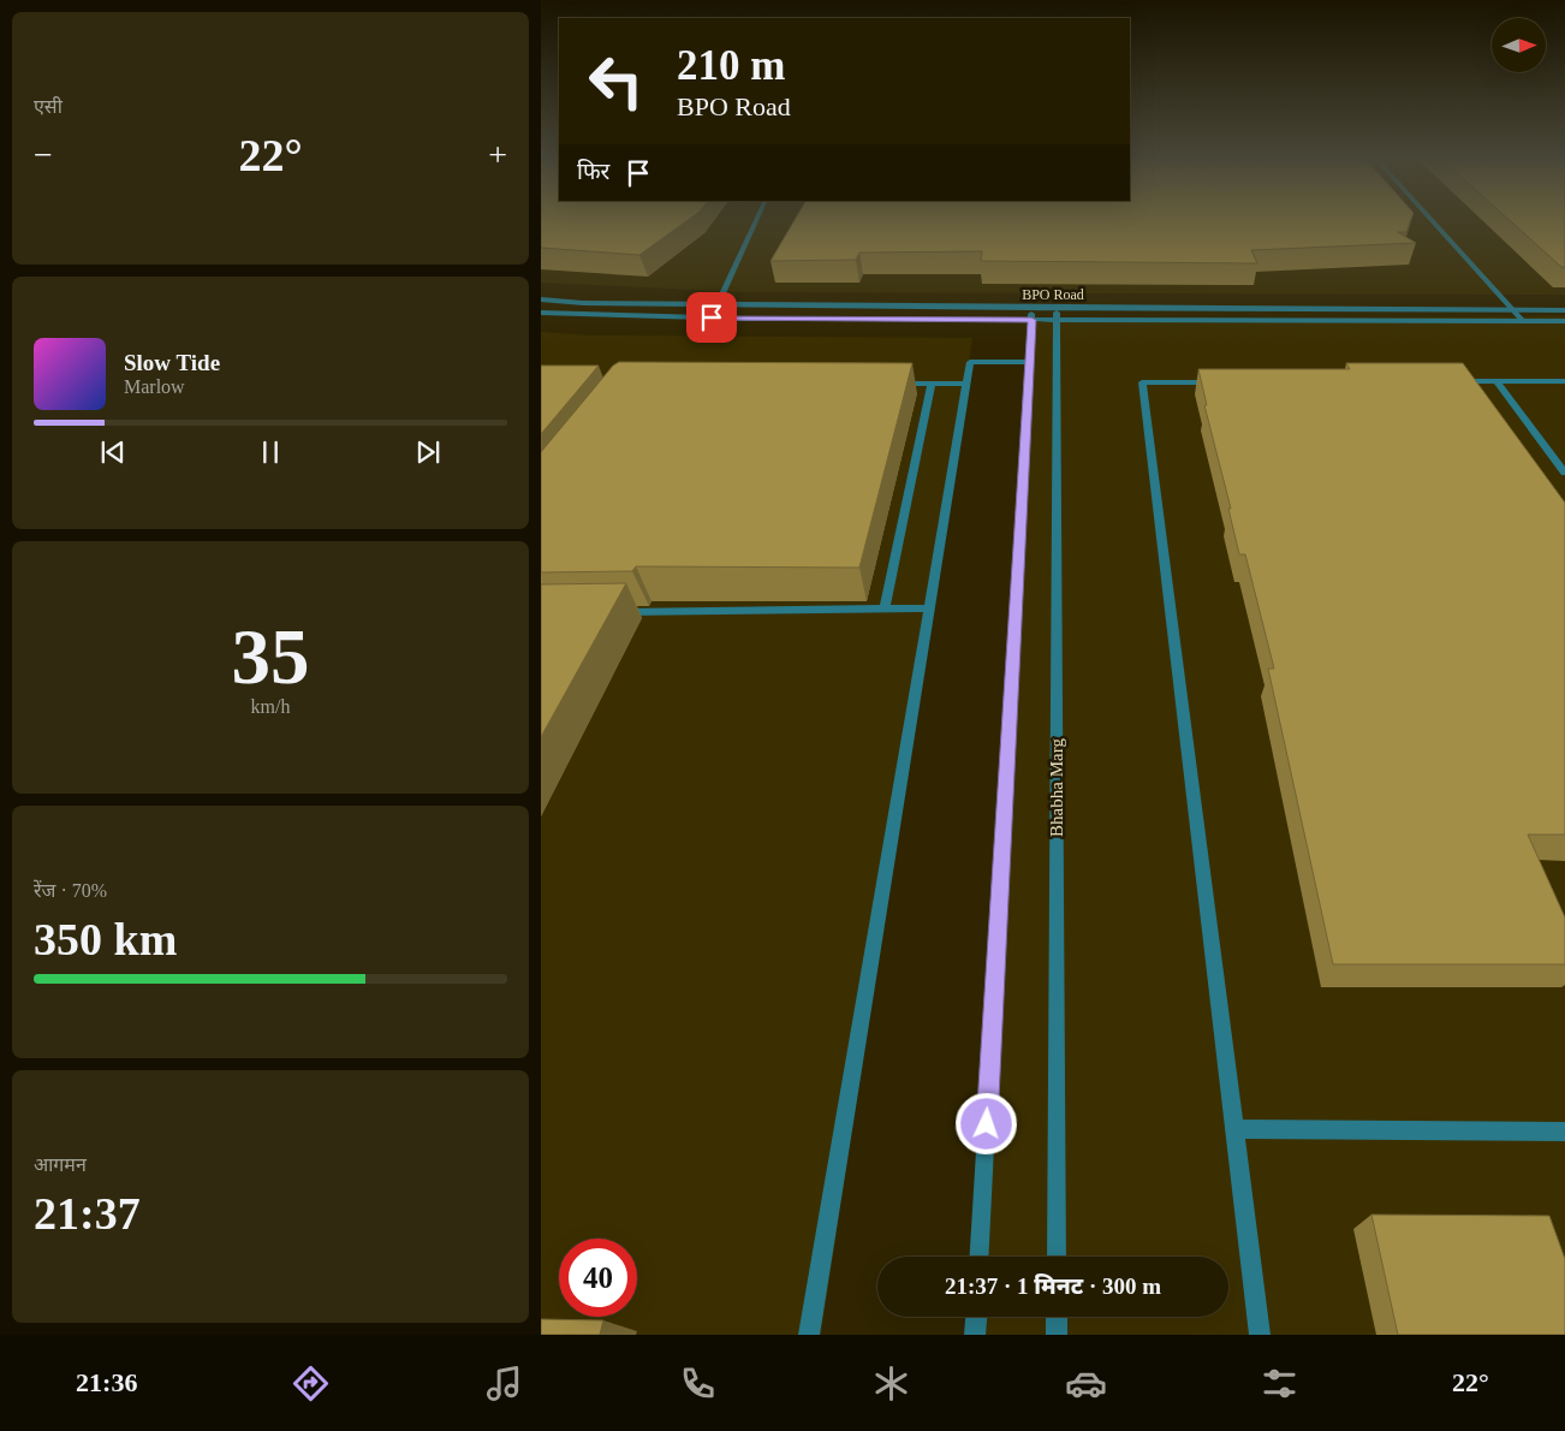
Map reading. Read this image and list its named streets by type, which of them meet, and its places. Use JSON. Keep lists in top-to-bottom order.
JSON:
{
  "streets": {
    "street": ["BPO Road", "Bhabha Marg"]
  },
  "crossings": [
    ["BPO Road", "Bhabha Marg"]
  ],
  "north": "right",
  "page": {
    "tile": [
      "एसी",
      ["35", "km/h"],
      ["रेंज · 70%", "350 km"],
      ["आगमन", "21:37"]
    ],
    "turn": ["210 m", "BPO Road"],
    "heat": ["−", "22°", "+"],
    "then": "फिर",
    "song": ["Slow Tide", "Marlow"],
    "limit": "40",
    "trip": "21:37 · 1 मिनट · 300 m",
    "tabs": ["21:36", "22°"]
  }
}
